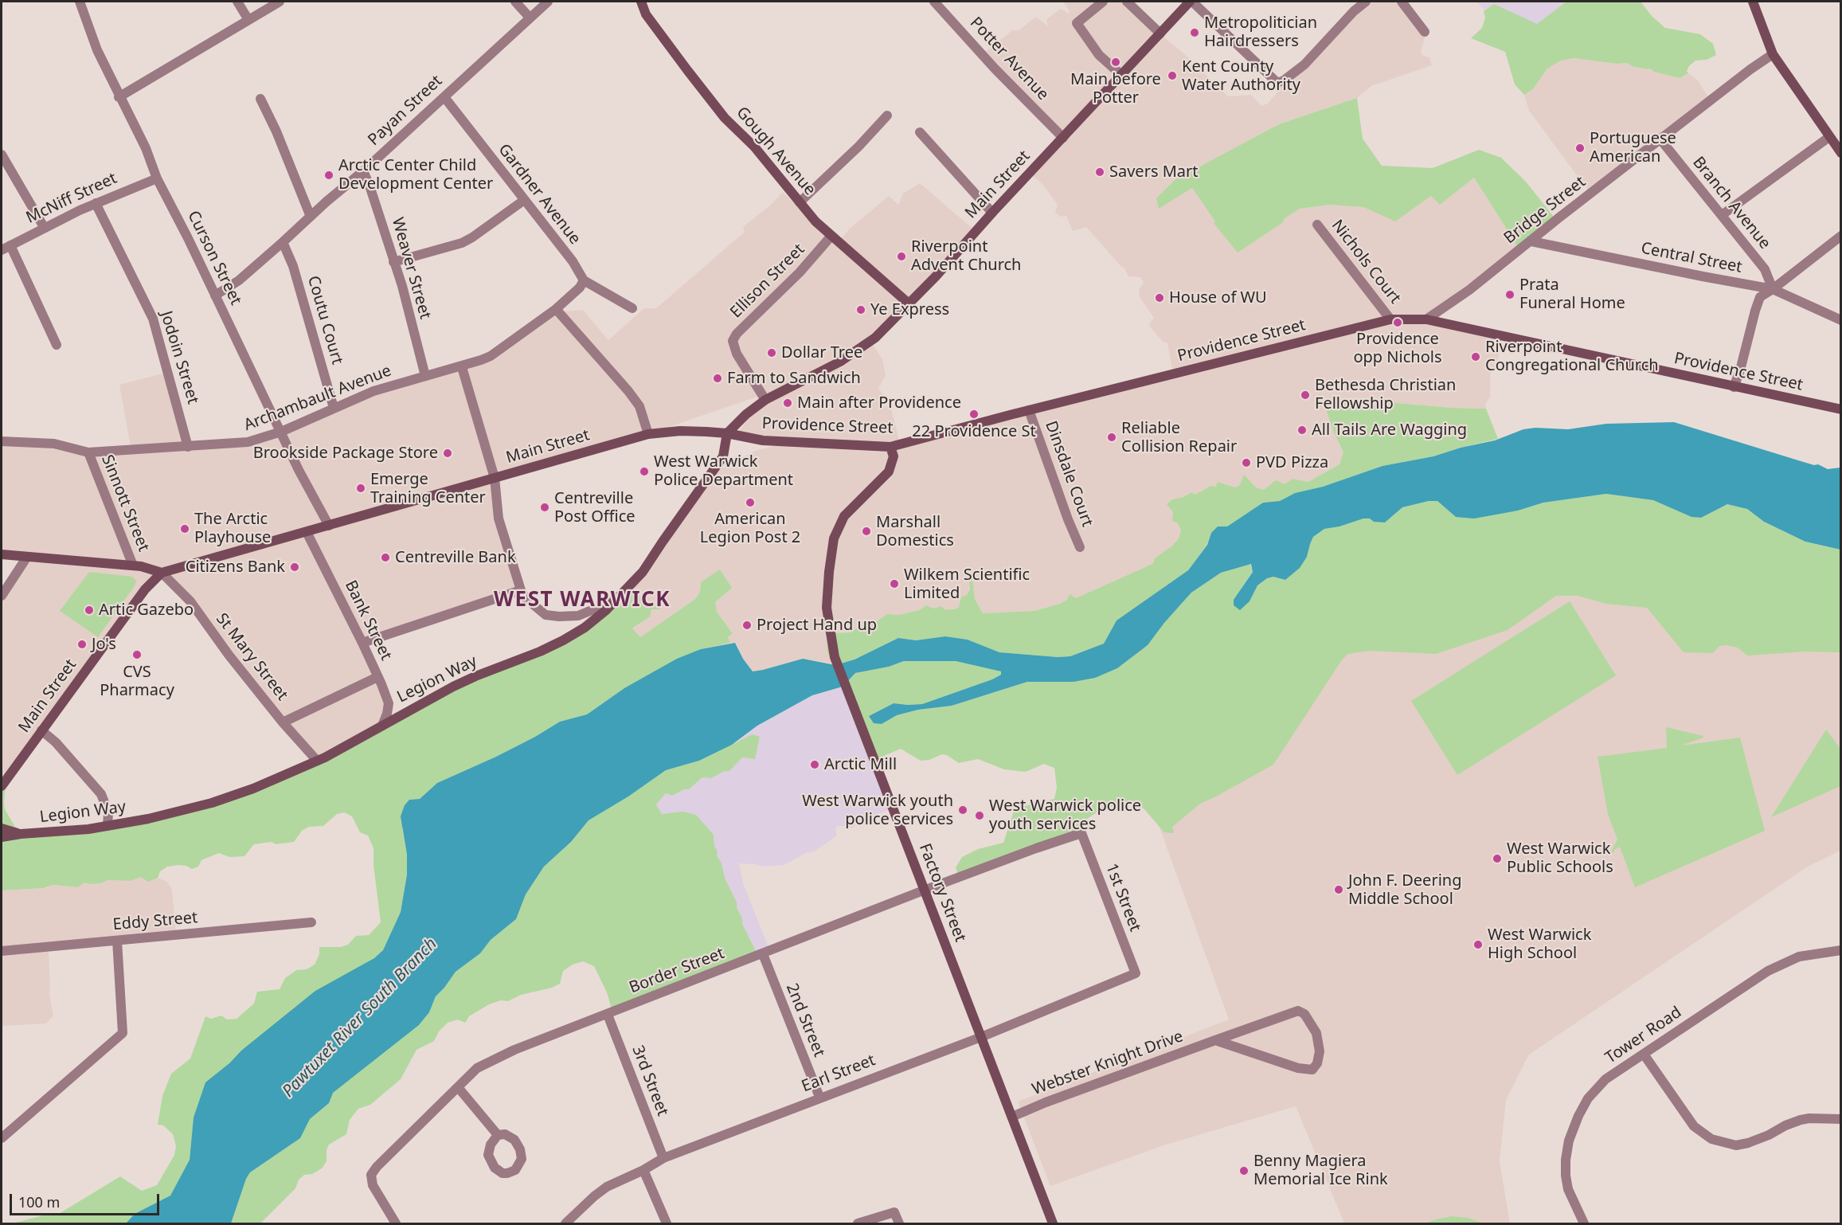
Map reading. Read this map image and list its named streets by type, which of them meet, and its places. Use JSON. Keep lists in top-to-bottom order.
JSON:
{
  "streets": {
    "main road": [
      "Gough Avenue",
      "Main Street",
      "Providence Street",
      "Legion Way",
      "Factory Street"
    ],
    "street": [
      "Potter Avenue",
      "Payan Street",
      "Gardner Avenue",
      "McNiff Street",
      "Branch Avenue",
      "Bridge Street",
      "Curson Street",
      "Central Street",
      "Nichols Court",
      "Weaver Street",
      "Ellison Street",
      "Coutu Court",
      "Jodoin Street",
      "Archambault Avenue",
      "Dinsdale Court",
      "Sinnott Street",
      "Bank Street",
      "St Mary Street",
      "1st Street",
      "Eddy Street",
      "Border Street",
      "2nd Street",
      "Tower Road",
      "Webster Knight Drive",
      "Earl Street",
      "3rd Street"
    ]
  },
  "crossings": [
    ["Potter Avenue", "Main Street"],
    ["Payan Street", "Gardner Avenue"],
    ["Payan Street", "Curson Street"],
    ["Payan Street", "Weaver Street"],
    ["Payan Street", "Coutu Court"],
    ["Gough Avenue", "Main Street"],
    ["Gough Avenue", "Ellison Street"],
    ["Main Street", "Curson Street"],
    ["Main Street", "Ellison Street"],
    ["Main Street", "Providence Street"],
    ["Main Street", "Bank Street"],
    ["Main Street", "St Mary Street"],
    ["McNiff Street", "Curson Street"],
    ["McNiff Street", "Jodoin Street"],
    ["Branch Avenue", "Bridge Street"],
    ["Branch Avenue", "Central Street"],
    ["Bridge Street", "Central Street"],
    ["Bridge Street", "Providence Street"],
    ["Curson Street", "Archambault Avenue"],
    ["Nichols Court", "Providence Street"],
    ["Weaver Street", "Archambault Avenue"],
    ["Coutu Court", "Archambault Avenue"],
    ["Providence Street", "Dinsdale Court"],
    ["Providence Street", "Legion Way"],
    ["Providence Street", "Factory Street"],
    ["Jodoin Street", "Archambault Avenue"],
    ["Archambault Avenue", "Sinnott Street"],
    ["Bank Street", "Legion Way"],
    ["St Mary Street", "Legion Way"],
    ["Factory Street", "Border Street"],
    ["Factory Street", "Webster Knight Drive"],
    ["Factory Street", "Earl Street"],
    ["1st Street", "Border Street"],
    ["1st Street", "Earl Street"],
    ["Border Street", "2nd Street"],
    ["Border Street", "3rd Street"],
    ["2nd Street", "Earl Street"],
    ["Earl Street", "3rd Street"]
  ],
  "districts": ["WEST WARWICK"],
  "water": ["Pawtuxet River South Branch"],
  "places": [
    "Metropolitician Hairdressers",
    "Main before Potter",
    "Kent County Water Authority",
    "Portuguese American",
    "Savers Mart",
    "Arctic Center Child Development Center",
    "Riverpoint Advent Church",
    "Prata Funeral Home",
    "House of WU",
    "Ye Express",
    "Providence opp Nichols",
    "Dollar Tree",
    "Riverpoint Congregational Church",
    "Farm to Sandwich",
    "Bethesda Christian Fellowship",
    "Main after Providence",
    "22 Providence St",
    "All Tails Are Wagging",
    "Reliable Collision Repair",
    "Brookside Package Store",
    "PVD Pizza",
    "West Warwick Police Department",
    "Emerge Training Center",
    "American Legion Post 2",
    "Centreville Post Office",
    "The Arctic Playhouse",
    "Marshall Domestics",
    "Centreville Bank",
    "Citizens Bank",
    "Wilkem Scientific Limited",
    "Artic Gazebo",
    "Project Hand up",
    "Jo's",
    "CVS Pharmacy",
    "Arctic Mill",
    "West Warwick youth police services",
    "West Warwick police youth services",
    "West Warwick Public Schools",
    "John F. Deering Middle School",
    "West Warwick High School",
    "Benny Magiera Memorial Ice Rink"
  ],
  "scale_bar": "100 m"
}
